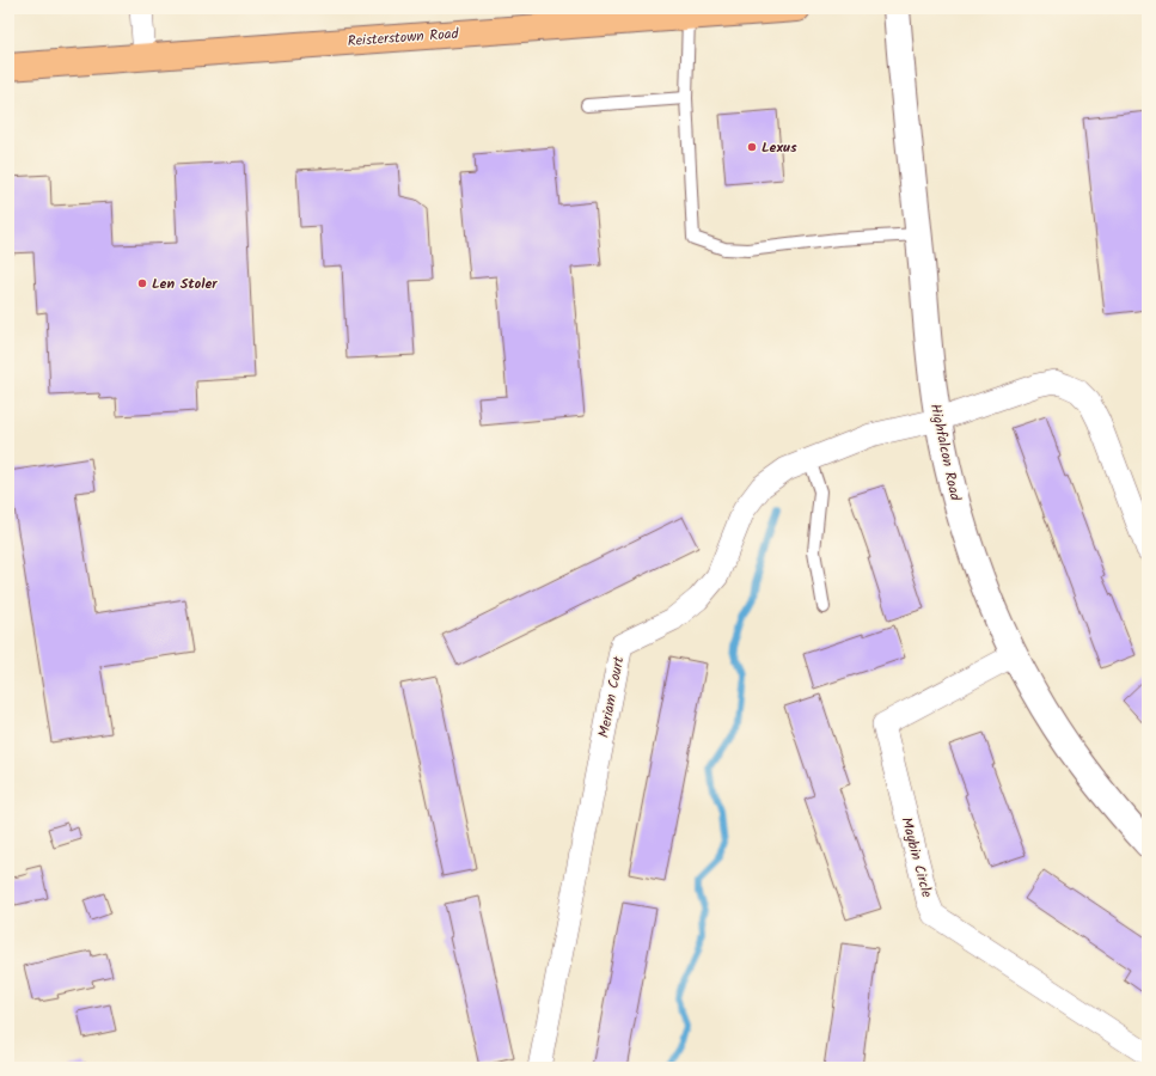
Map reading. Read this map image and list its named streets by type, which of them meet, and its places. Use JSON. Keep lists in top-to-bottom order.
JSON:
{
  "streets": {
    "main road": ["Reisterstown Road"],
    "street": ["Highfalcon Road", "Meriam Court", "Maybin Circle"]
  },
  "crossings": [
    ["Highfalcon Road", "Meriam Court"],
    ["Highfalcon Road", "Maybin Circle"]
  ],
  "places": ["Lexus", "Len Stoler"]
}
